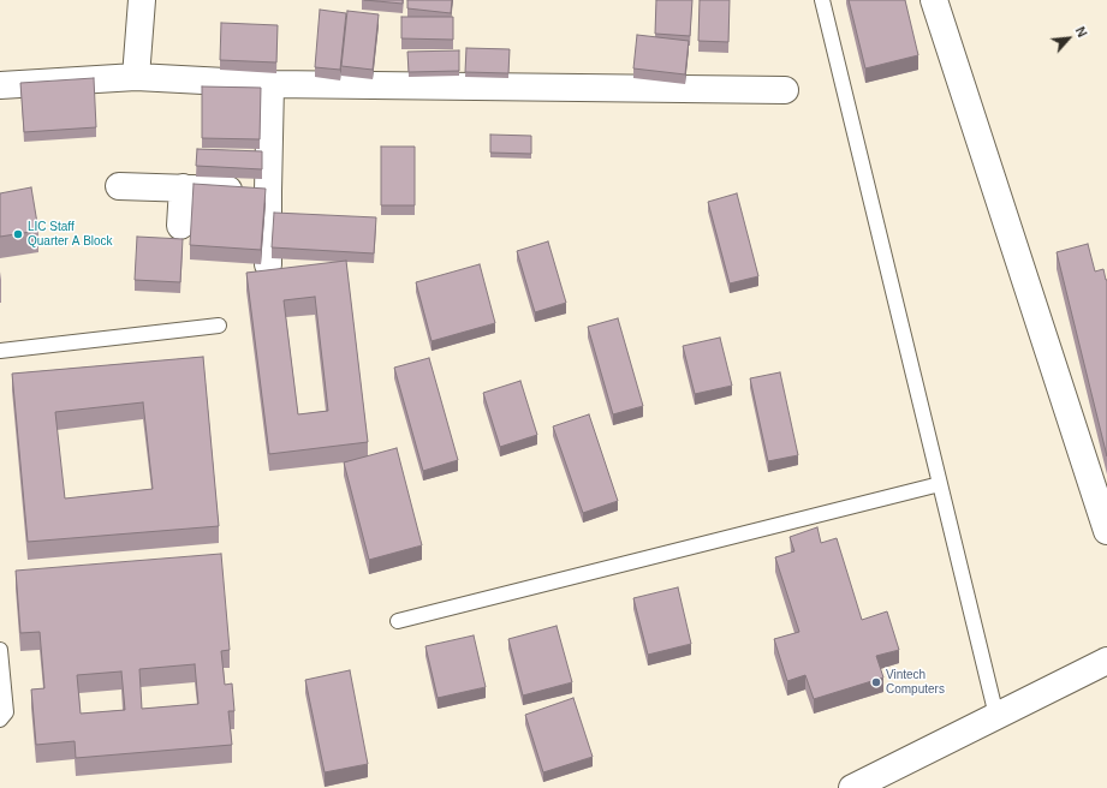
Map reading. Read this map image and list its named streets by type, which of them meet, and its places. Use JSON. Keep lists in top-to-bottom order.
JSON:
{
  "places": ["LIC Staff Quarter A Block", "Vintech Computers"],
  "north": "top right"
}
